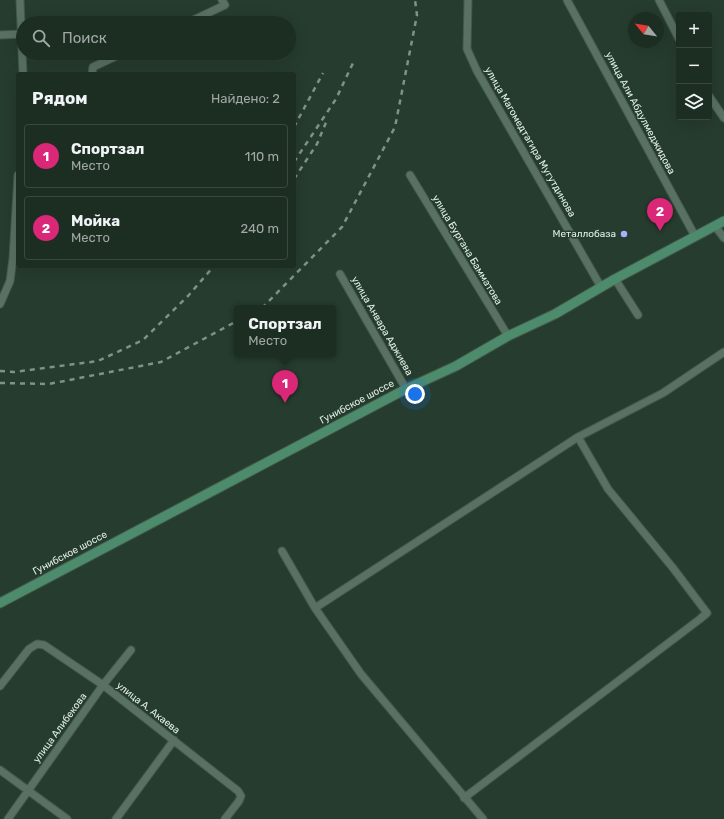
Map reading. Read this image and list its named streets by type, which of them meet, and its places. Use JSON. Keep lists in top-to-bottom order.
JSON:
{
  "streets": {
    "main road": ["Гунибское шоссе"],
    "street": [
      "улица Али Абдулмеджидова",
      "улица Магомедтагира Мугутдинова",
      "улица Бургана Бамматова",
      "улица Анвара Аджиева",
      "улица А. Акаева",
      "улица Алибекова"
    ]
  },
  "crossings": [
    ["улица Али Абдулмеджидова", "Гунибское шоссе"],
    ["улица Магомедтагира Мугутдинова", "Гунибское шоссе"],
    ["улица Бургана Бамматова", "Гунибское шоссе"],
    ["улица Анвара Аджиева", "Гунибское шоссе"],
    ["улица А. Акаева", "улица Алибекова"]
  ],
  "places": ["Металлобаза"],
  "north": "top left",
  "page": {
    "map_buttons": ["+", "−"],
    "search": "Поиск",
    "heading": ["Рядом", "Найдено: 2"],
    "list": [
      {
        "mark": "1",
        "name": "Спортзал",
        "note": "Место",
        "value": "110 m"
      },
      {
        "mark": "2",
        "name": "Мойка",
        "note": "Место",
        "value": "240 m"
      }
    ],
    "pins": ["2", "1"],
    "popup": ["Спортзал", "Место"]
  }
}
